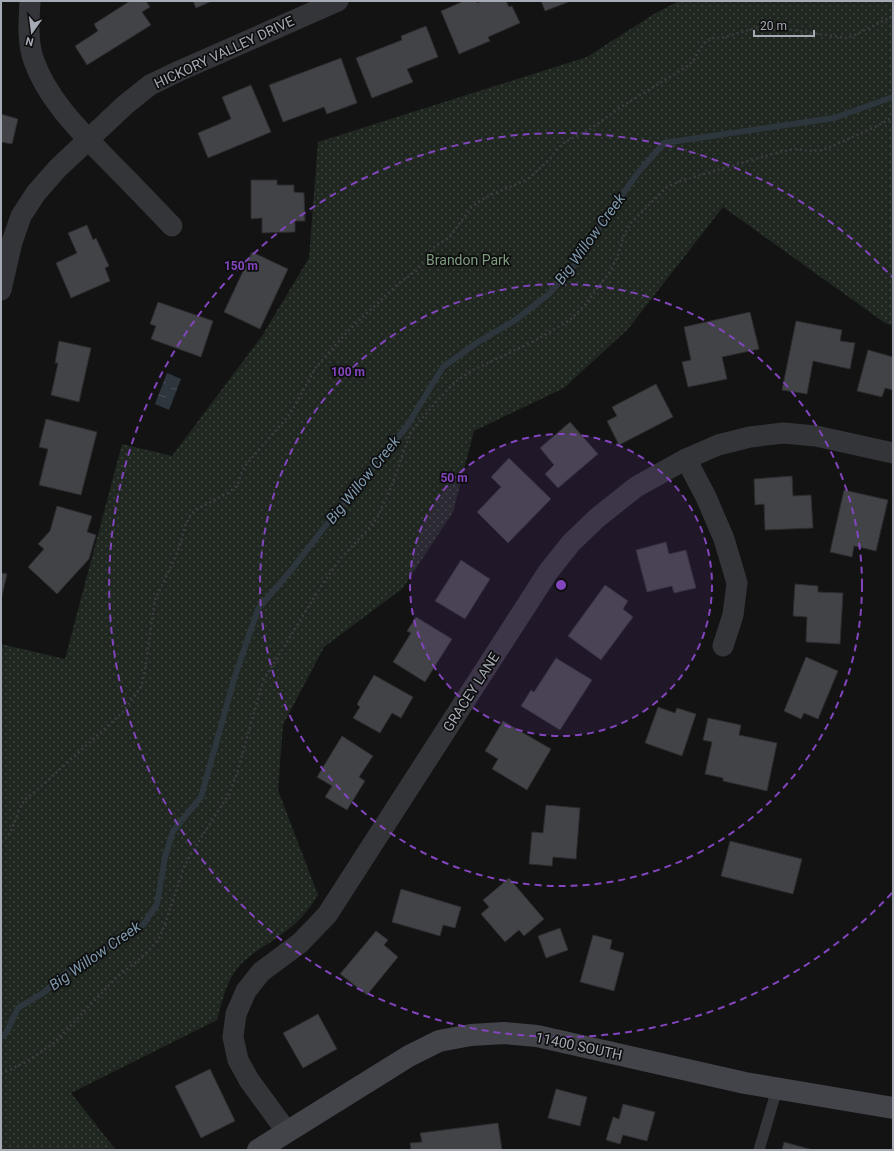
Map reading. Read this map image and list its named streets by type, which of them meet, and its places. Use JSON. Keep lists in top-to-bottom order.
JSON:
{
  "streets": {
    "street": ["HICKORY VALLEY DRIVE", "GRACEY LANE", "11400 SOUTH"]
  },
  "crossings": [
    ["GRACEY LANE", "11400 SOUTH"]
  ],
  "water": ["Big Willow Creek"],
  "parks": ["Brandon Park"],
  "scale_bar": "20 m",
  "north": "bottom",
  "rings": ["150 m", "100 m", "50 m"]
}
